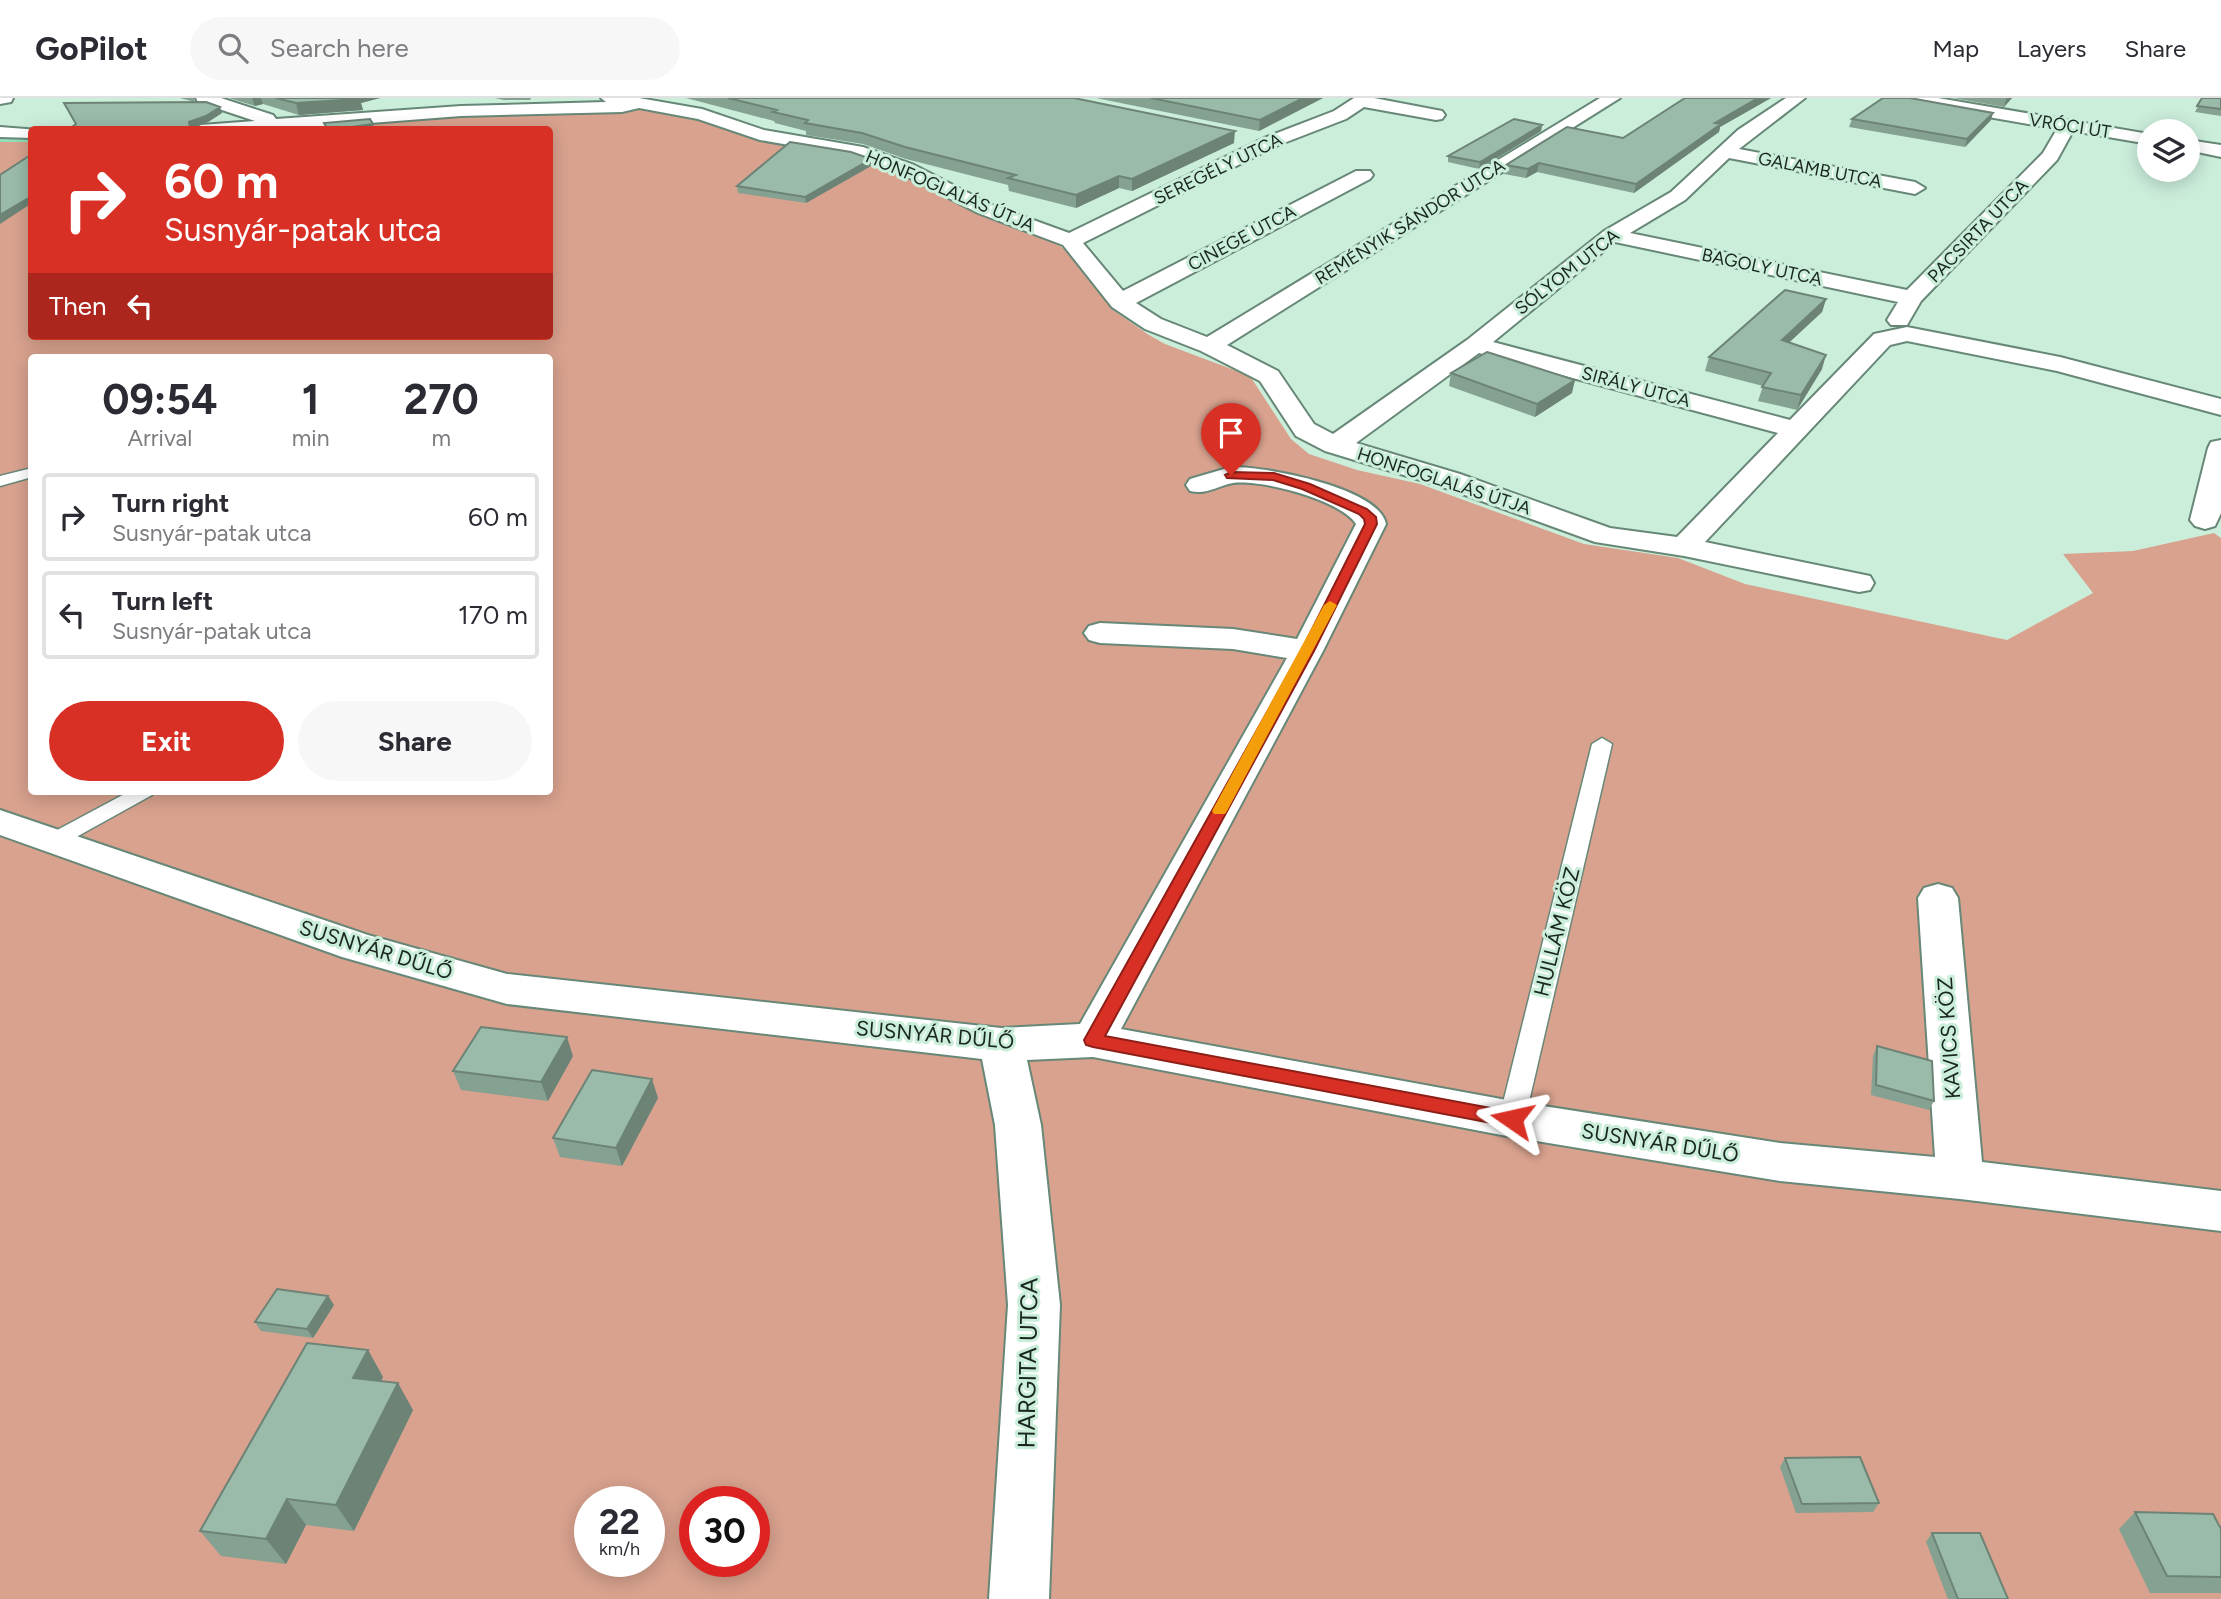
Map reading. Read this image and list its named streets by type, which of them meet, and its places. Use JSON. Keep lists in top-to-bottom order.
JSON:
{
  "streets": {
    "street": [
      "VRÓCI ÚT",
      "SEREGÉLY UTCA",
      "GALAMB UTCA",
      "HONFOGLALÁS ÚTJA",
      "REMÉNYIK SÁNDOR UTCA",
      "PACSIRTA UTCA",
      "CINEGE UTCA",
      "BAGOLY UTCA",
      "SÓLYOM UTCA",
      "SIRÁLY UTCA",
      "SUSNYÁR DŰLŐ",
      "KAVICS KÖZ",
      "HARGITA UTCA"
    ],
    "lane": ["HULLÁM KÖZ"]
  },
  "crossings": [
    ["VRÓCI ÚT", "PACSIRTA UTCA"],
    ["SEREGÉLY UTCA", "HONFOGLALÁS ÚTJA"],
    ["GALAMB UTCA", "SÓLYOM UTCA"],
    ["HONFOGLALÁS ÚTJA", "REMÉNYIK SÁNDOR UTCA"],
    ["HONFOGLALÁS ÚTJA", "CINEGE UTCA"],
    ["HONFOGLALÁS ÚTJA", "SÓLYOM UTCA"],
    ["PACSIRTA UTCA", "BAGOLY UTCA"],
    ["BAGOLY UTCA", "SÓLYOM UTCA"],
    ["SÓLYOM UTCA", "SIRÁLY UTCA"],
    ["HULLÁM KÖZ", "SUSNYÁR DŰLŐ"],
    ["SUSNYÁR DŰLŐ", "KAVICS KÖZ"],
    ["SUSNYÁR DŰLŐ", "HARGITA UTCA"]
  ],
  "page": {
    "header": "GoPilot",
    "search": "Search here",
    "nav": ["Map", "Layers", "Share"],
    "turn": ["60 m", "Susnyár-patak utca"],
    "then": "Then",
    "eta": [
      "09:54",
      "Arrival",
      "1",
      "min",
      "270",
      "m"
    ],
    "list": [
      {
        "name": "Turn right",
        "note": "Susnyár-patak utca",
        "value": "60 m"
      },
      {
        "name": "Turn left",
        "note": "Susnyár-patak utca",
        "value": "170 m"
      }
    ],
    "buttons": ["Exit", "Share"],
    "speed": "22 km/h",
    "limit": "30"
  }
}
